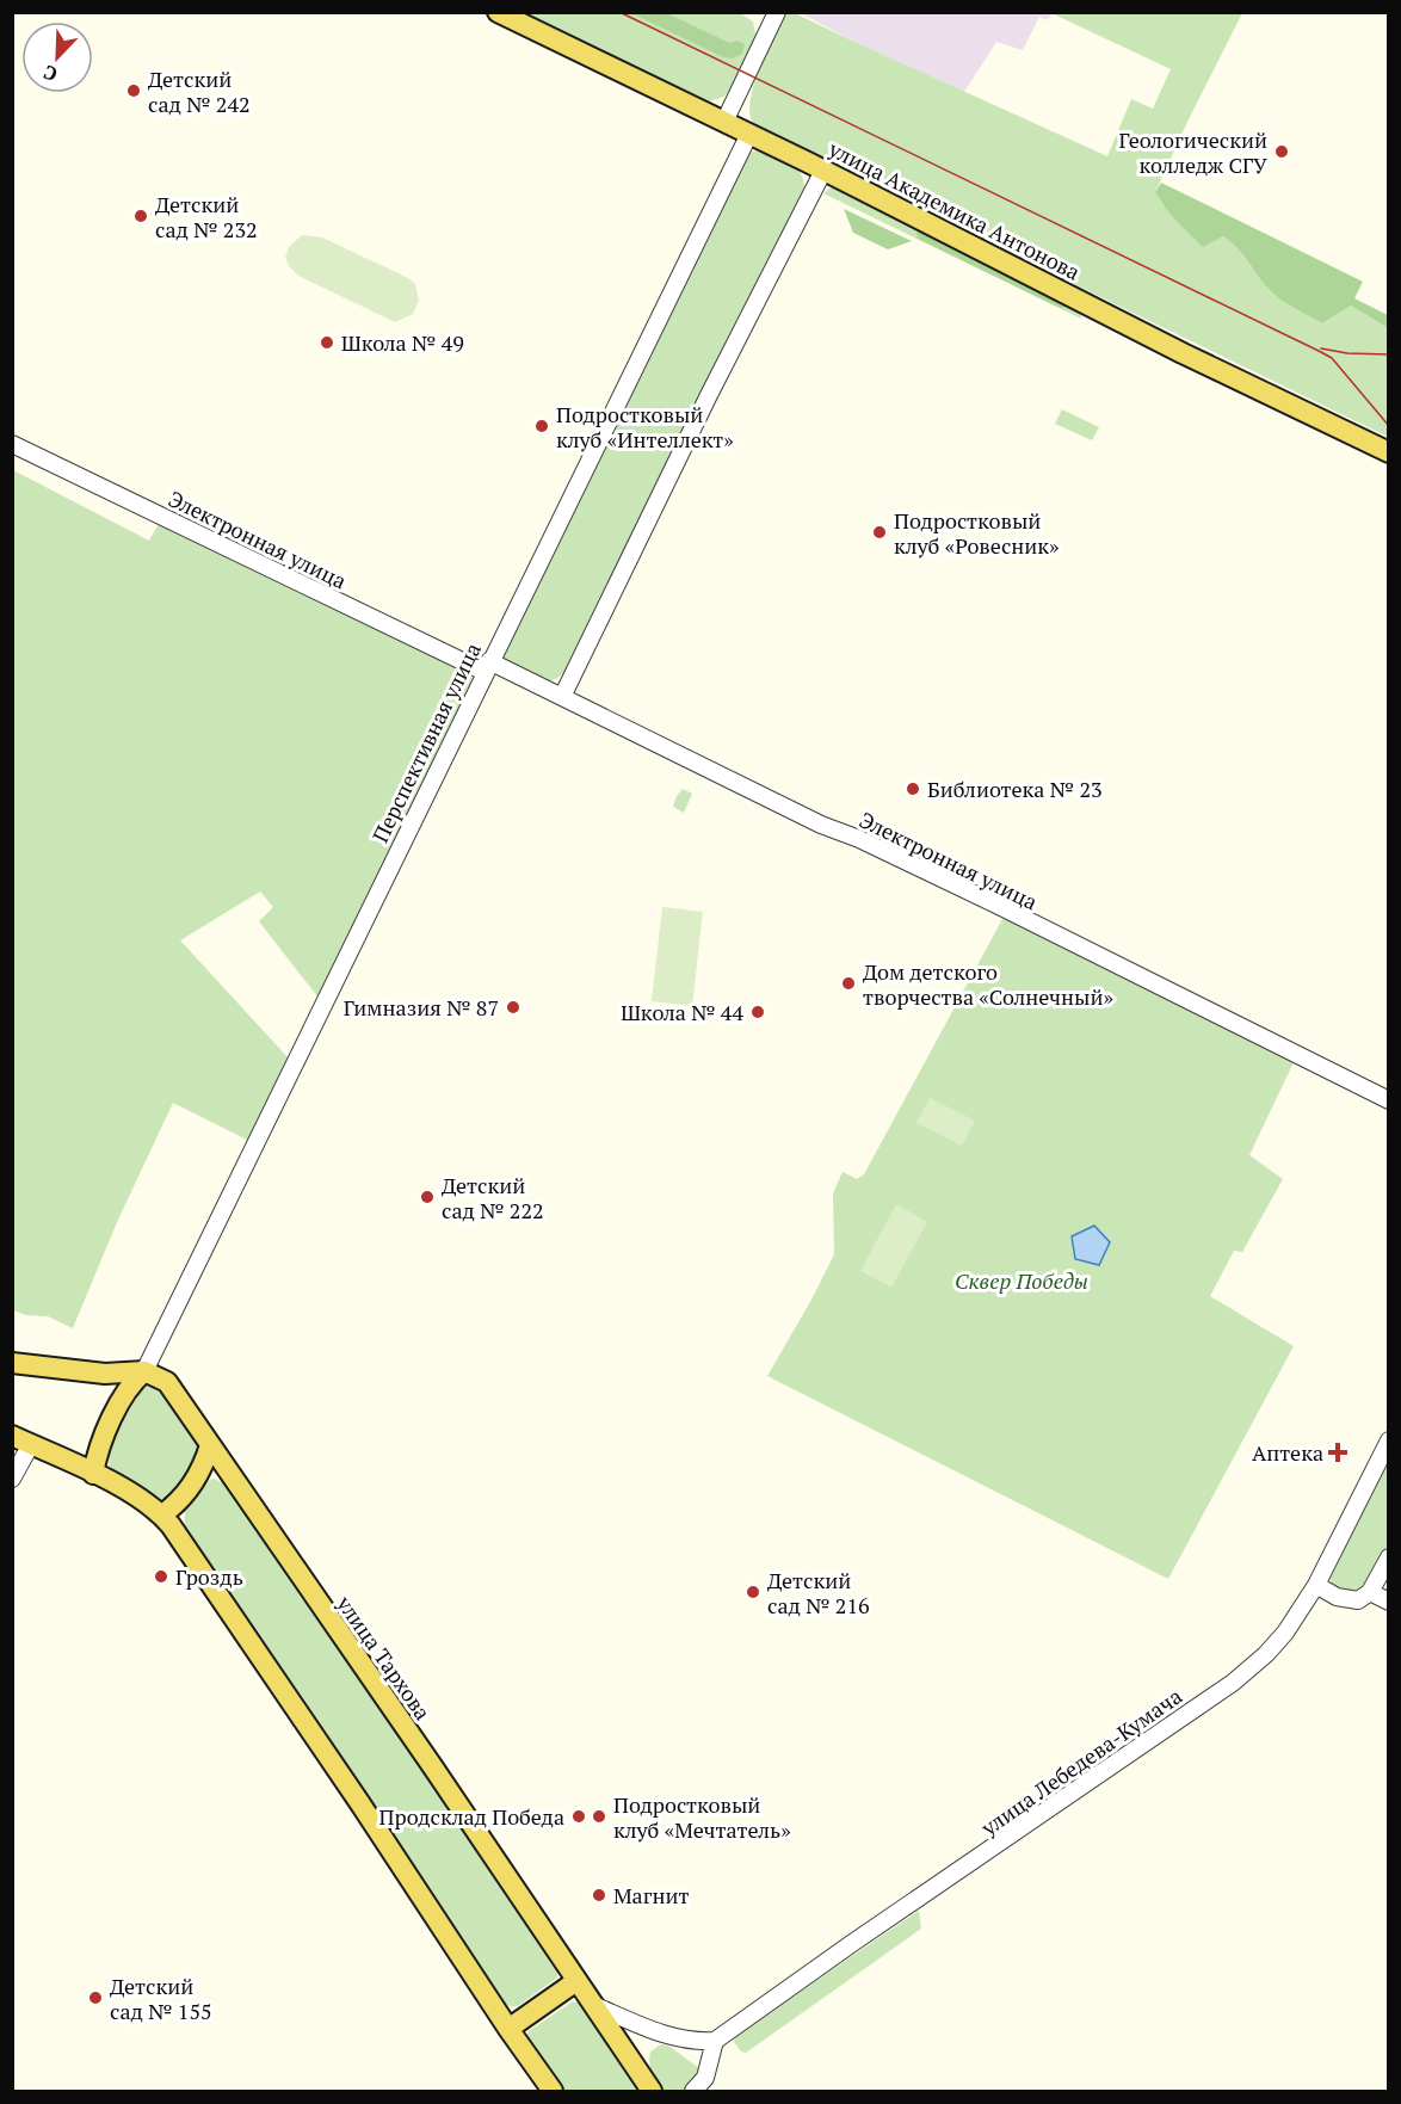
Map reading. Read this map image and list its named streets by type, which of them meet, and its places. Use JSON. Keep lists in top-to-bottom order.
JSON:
{
  "streets": {
    "main road": ["улица Академика Антонова", "улица Тархова"],
    "street": ["Электронная улица", "Перспективная улица", "улица Лебедева-Кумача"]
  },
  "crossings": [
    ["улица Академика Антонова", "Перспективная улица"],
    ["Электронная улица", "Перспективная улица"],
    ["Перспективная улица", "улица Тархова"]
  ],
  "parks": ["Сквер Победы"],
  "places": {
    "other": [
      "Детский сад № 242",
      "Геологический колледж СГУ",
      "Детский сад № 232",
      "Школа № 49",
      "Подростковый клуб «Интеллект»",
      "Подростковый клуб «Ровесник»",
      "Библиотека № 23",
      "Дом детского творчества «Солнечный»",
      "Гимназия № 87",
      "Школа № 44",
      "Детский сад № 222",
      "Гроздь",
      "Детский сад № 216",
      "Продсклад Победа",
      "Подростковый клуб «Мечтатель»",
      "Магнит",
      "Детский сад № 155"
    ],
    "health": ["Аптека"]
  },
  "north": "bottom left"
}
